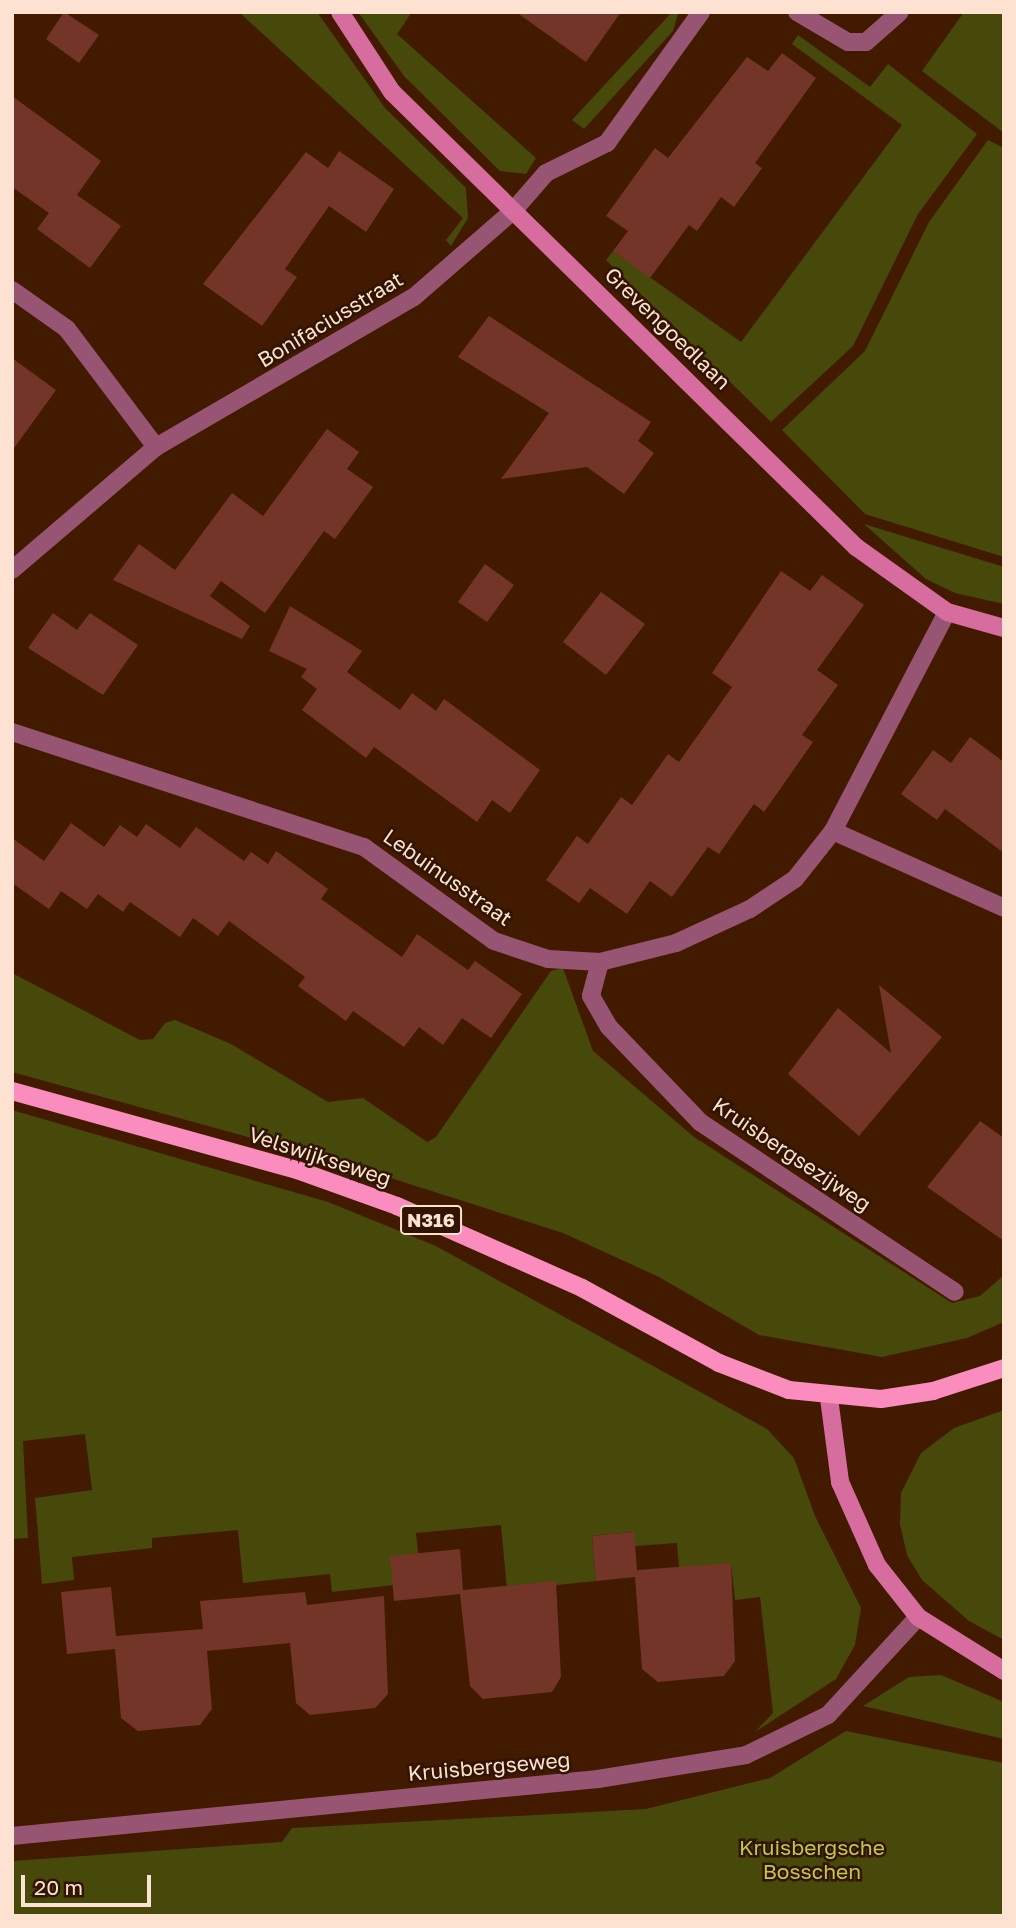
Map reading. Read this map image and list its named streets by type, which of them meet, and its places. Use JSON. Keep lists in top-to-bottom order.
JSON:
{
  "streets": {
    "main road": ["Velswijkseweg", "N316"],
    "street": [
      "Bonifaciusstraat",
      "Grevengoedlaan",
      "Lebuinusstraat",
      "Kruisbergsezijweg",
      "Kruisbergseweg"
    ]
  },
  "crossings": [
    ["Bonifaciusstraat", "Grevengoedlaan"],
    ["Grevengoedlaan", "Lebuinusstraat"],
    ["Lebuinusstraat", "Kruisbergsezijweg"],
    ["Velswijkseweg", "N316"]
  ],
  "parks": ["Kruisbergsche Bosschen"],
  "scale_bar": "20 m"
}
